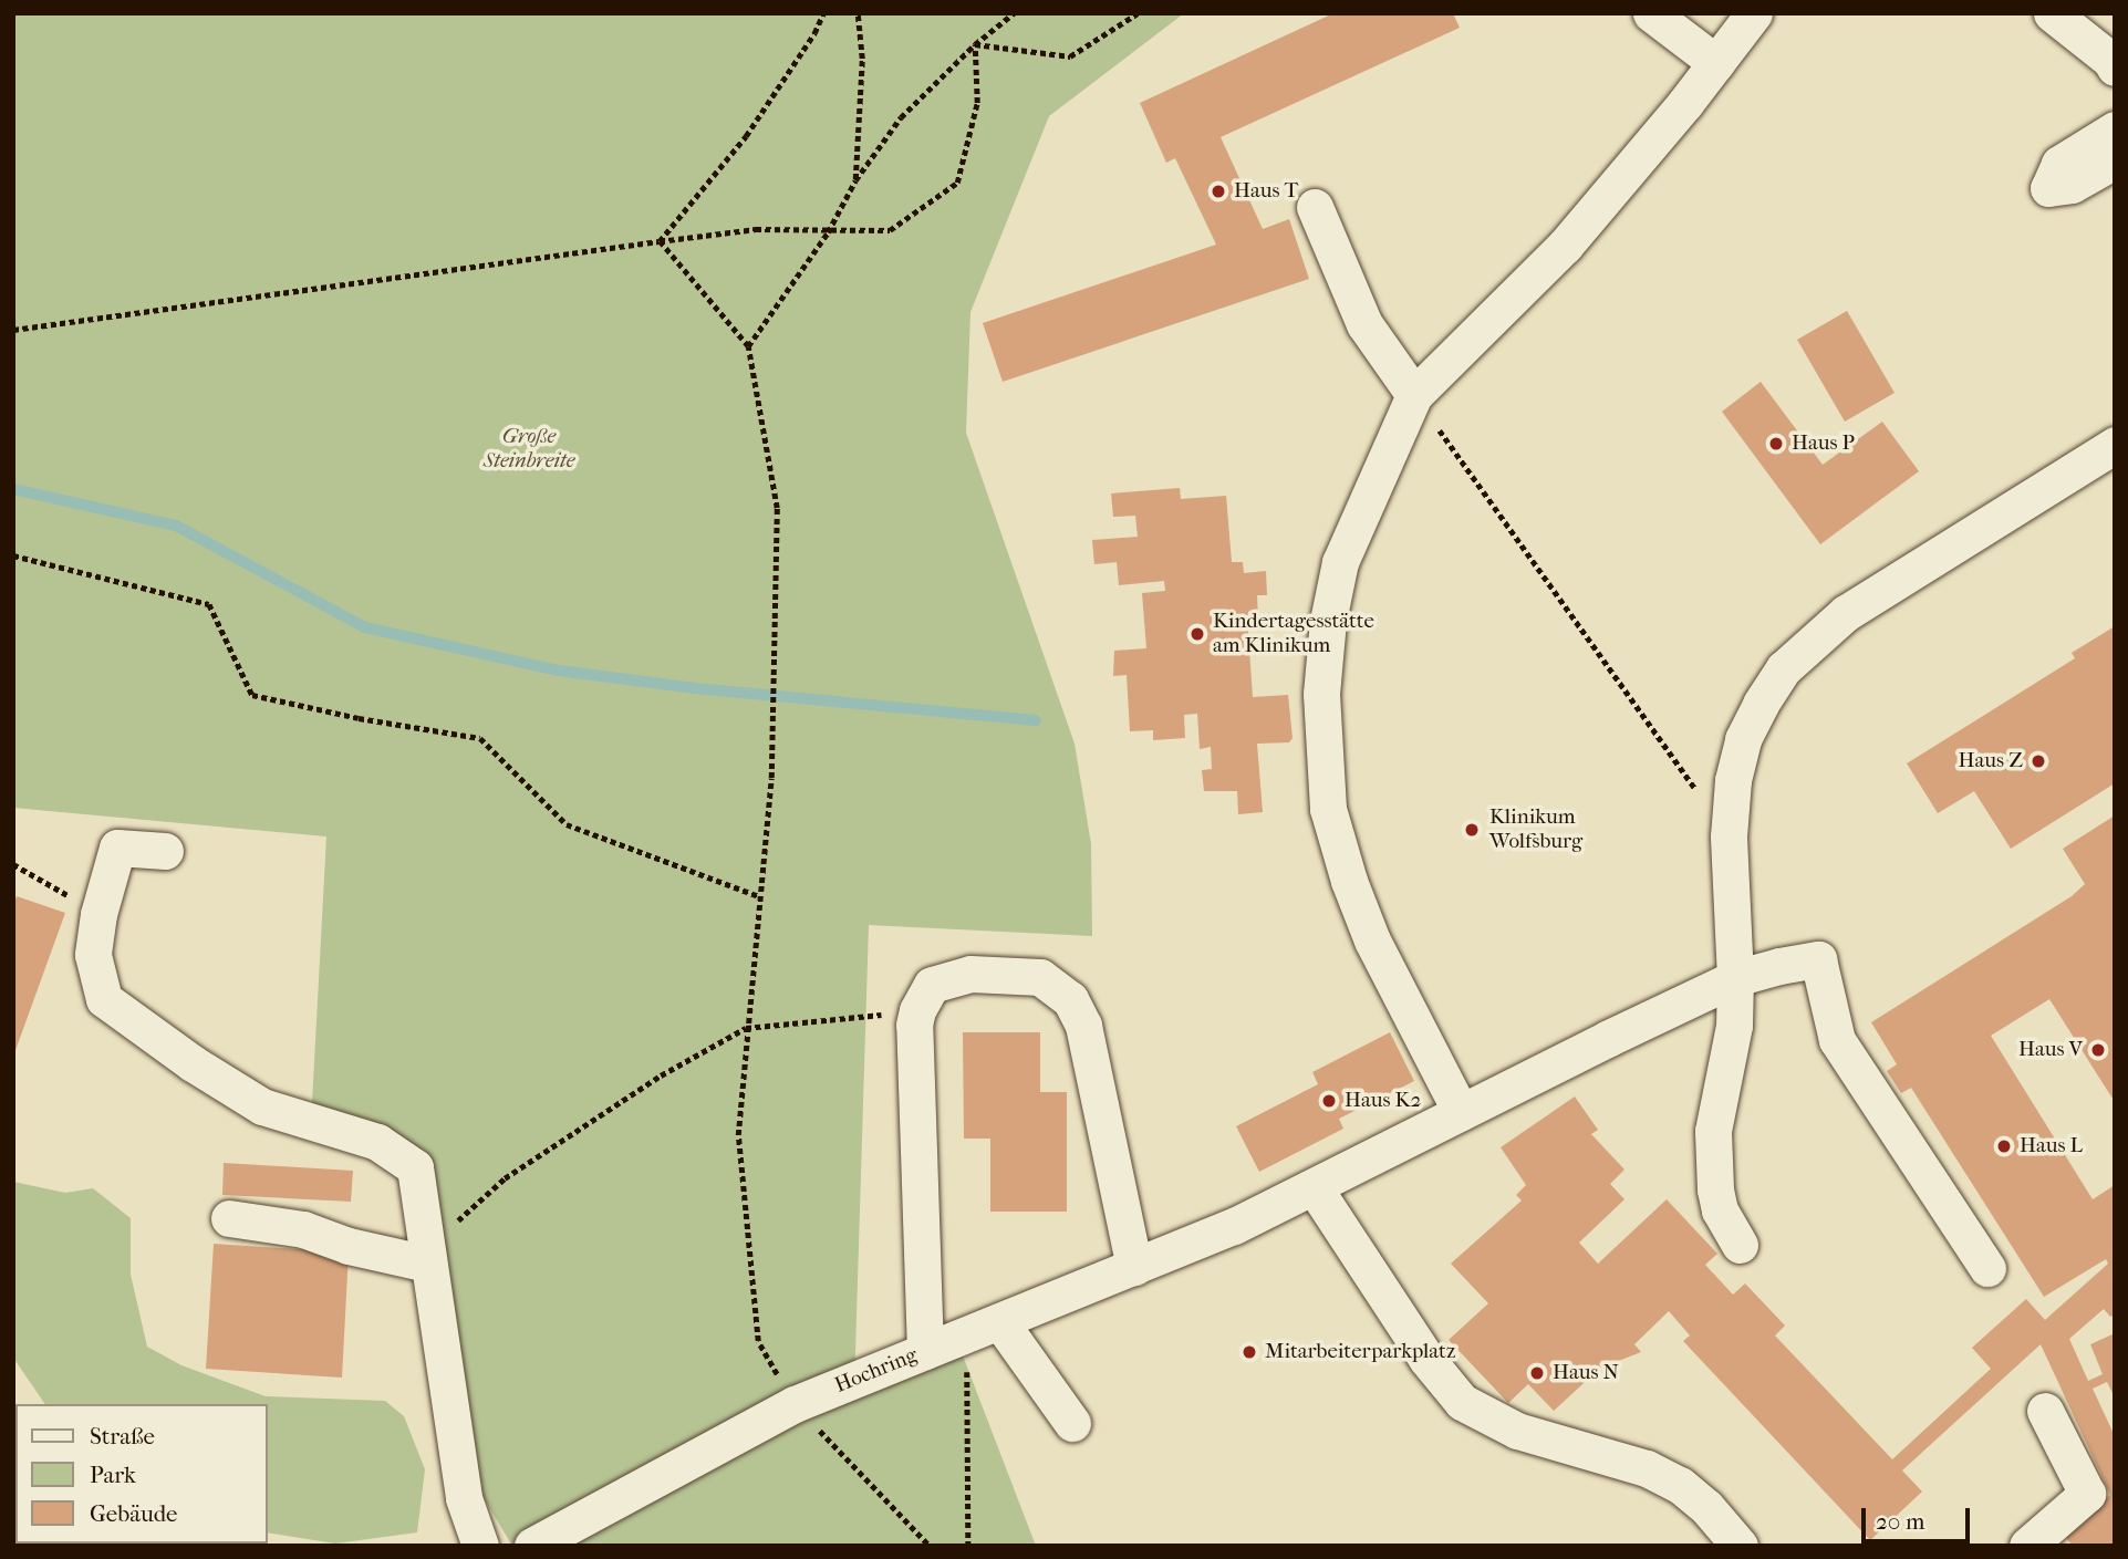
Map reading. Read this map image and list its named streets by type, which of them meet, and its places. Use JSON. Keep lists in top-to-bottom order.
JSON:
{
  "streets": {
    "street": ["Hochring"]
  },
  "parks": ["Große Steinbreite"],
  "places": [
    "Haus T",
    "Haus P",
    "Kindertagesstätte am Klinikum",
    "Haus Z",
    "Klinikum Wolfsburg",
    "Haus V",
    "Haus K2",
    "Haus L",
    "Mitarbeiterparkplatz",
    "Haus N"
  ],
  "legend": ["Straße", "Park", "Gebäude"],
  "scale_bar": "20 m"
}
